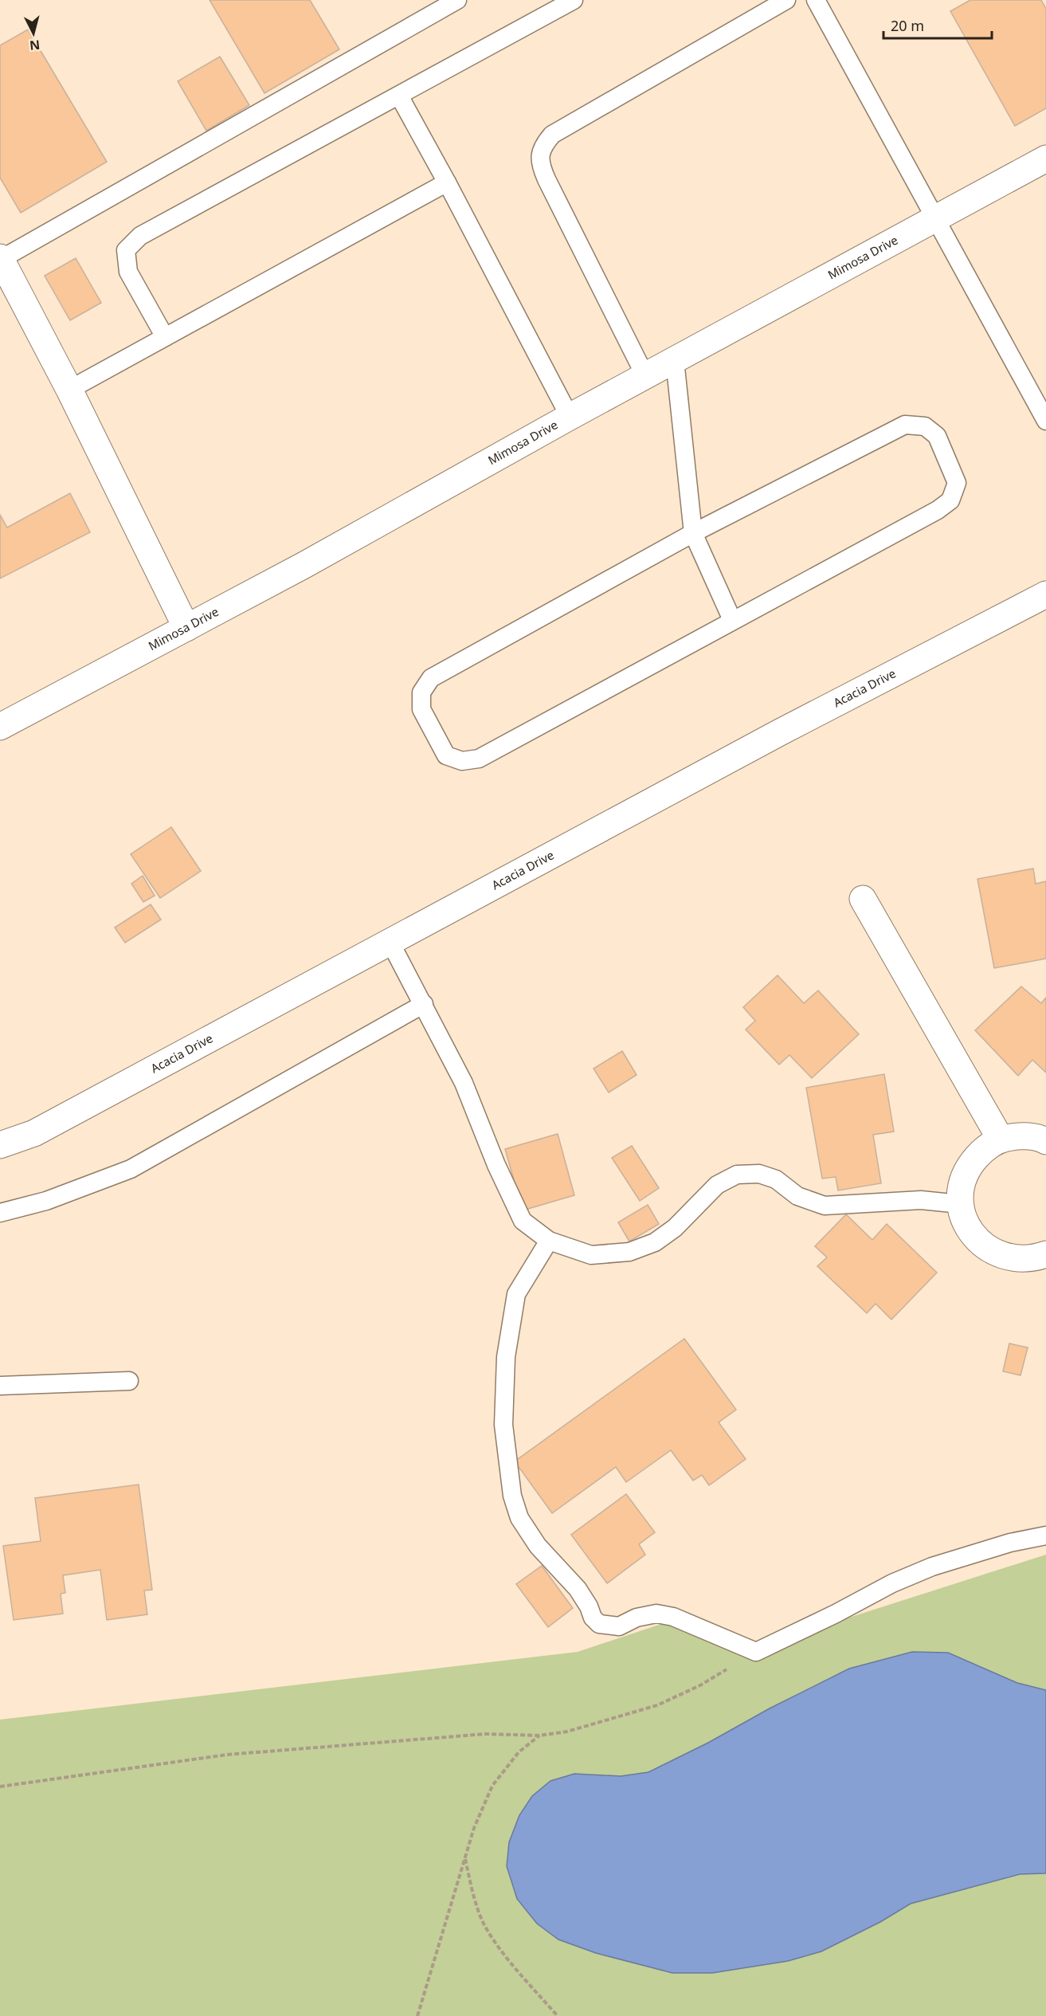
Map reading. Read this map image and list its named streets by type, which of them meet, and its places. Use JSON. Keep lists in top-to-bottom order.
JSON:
{
  "streets": {
    "street": ["Mimosa Drive", "Acacia Drive"]
  },
  "scale_bar": "20 m",
  "north": "bottom"
}
